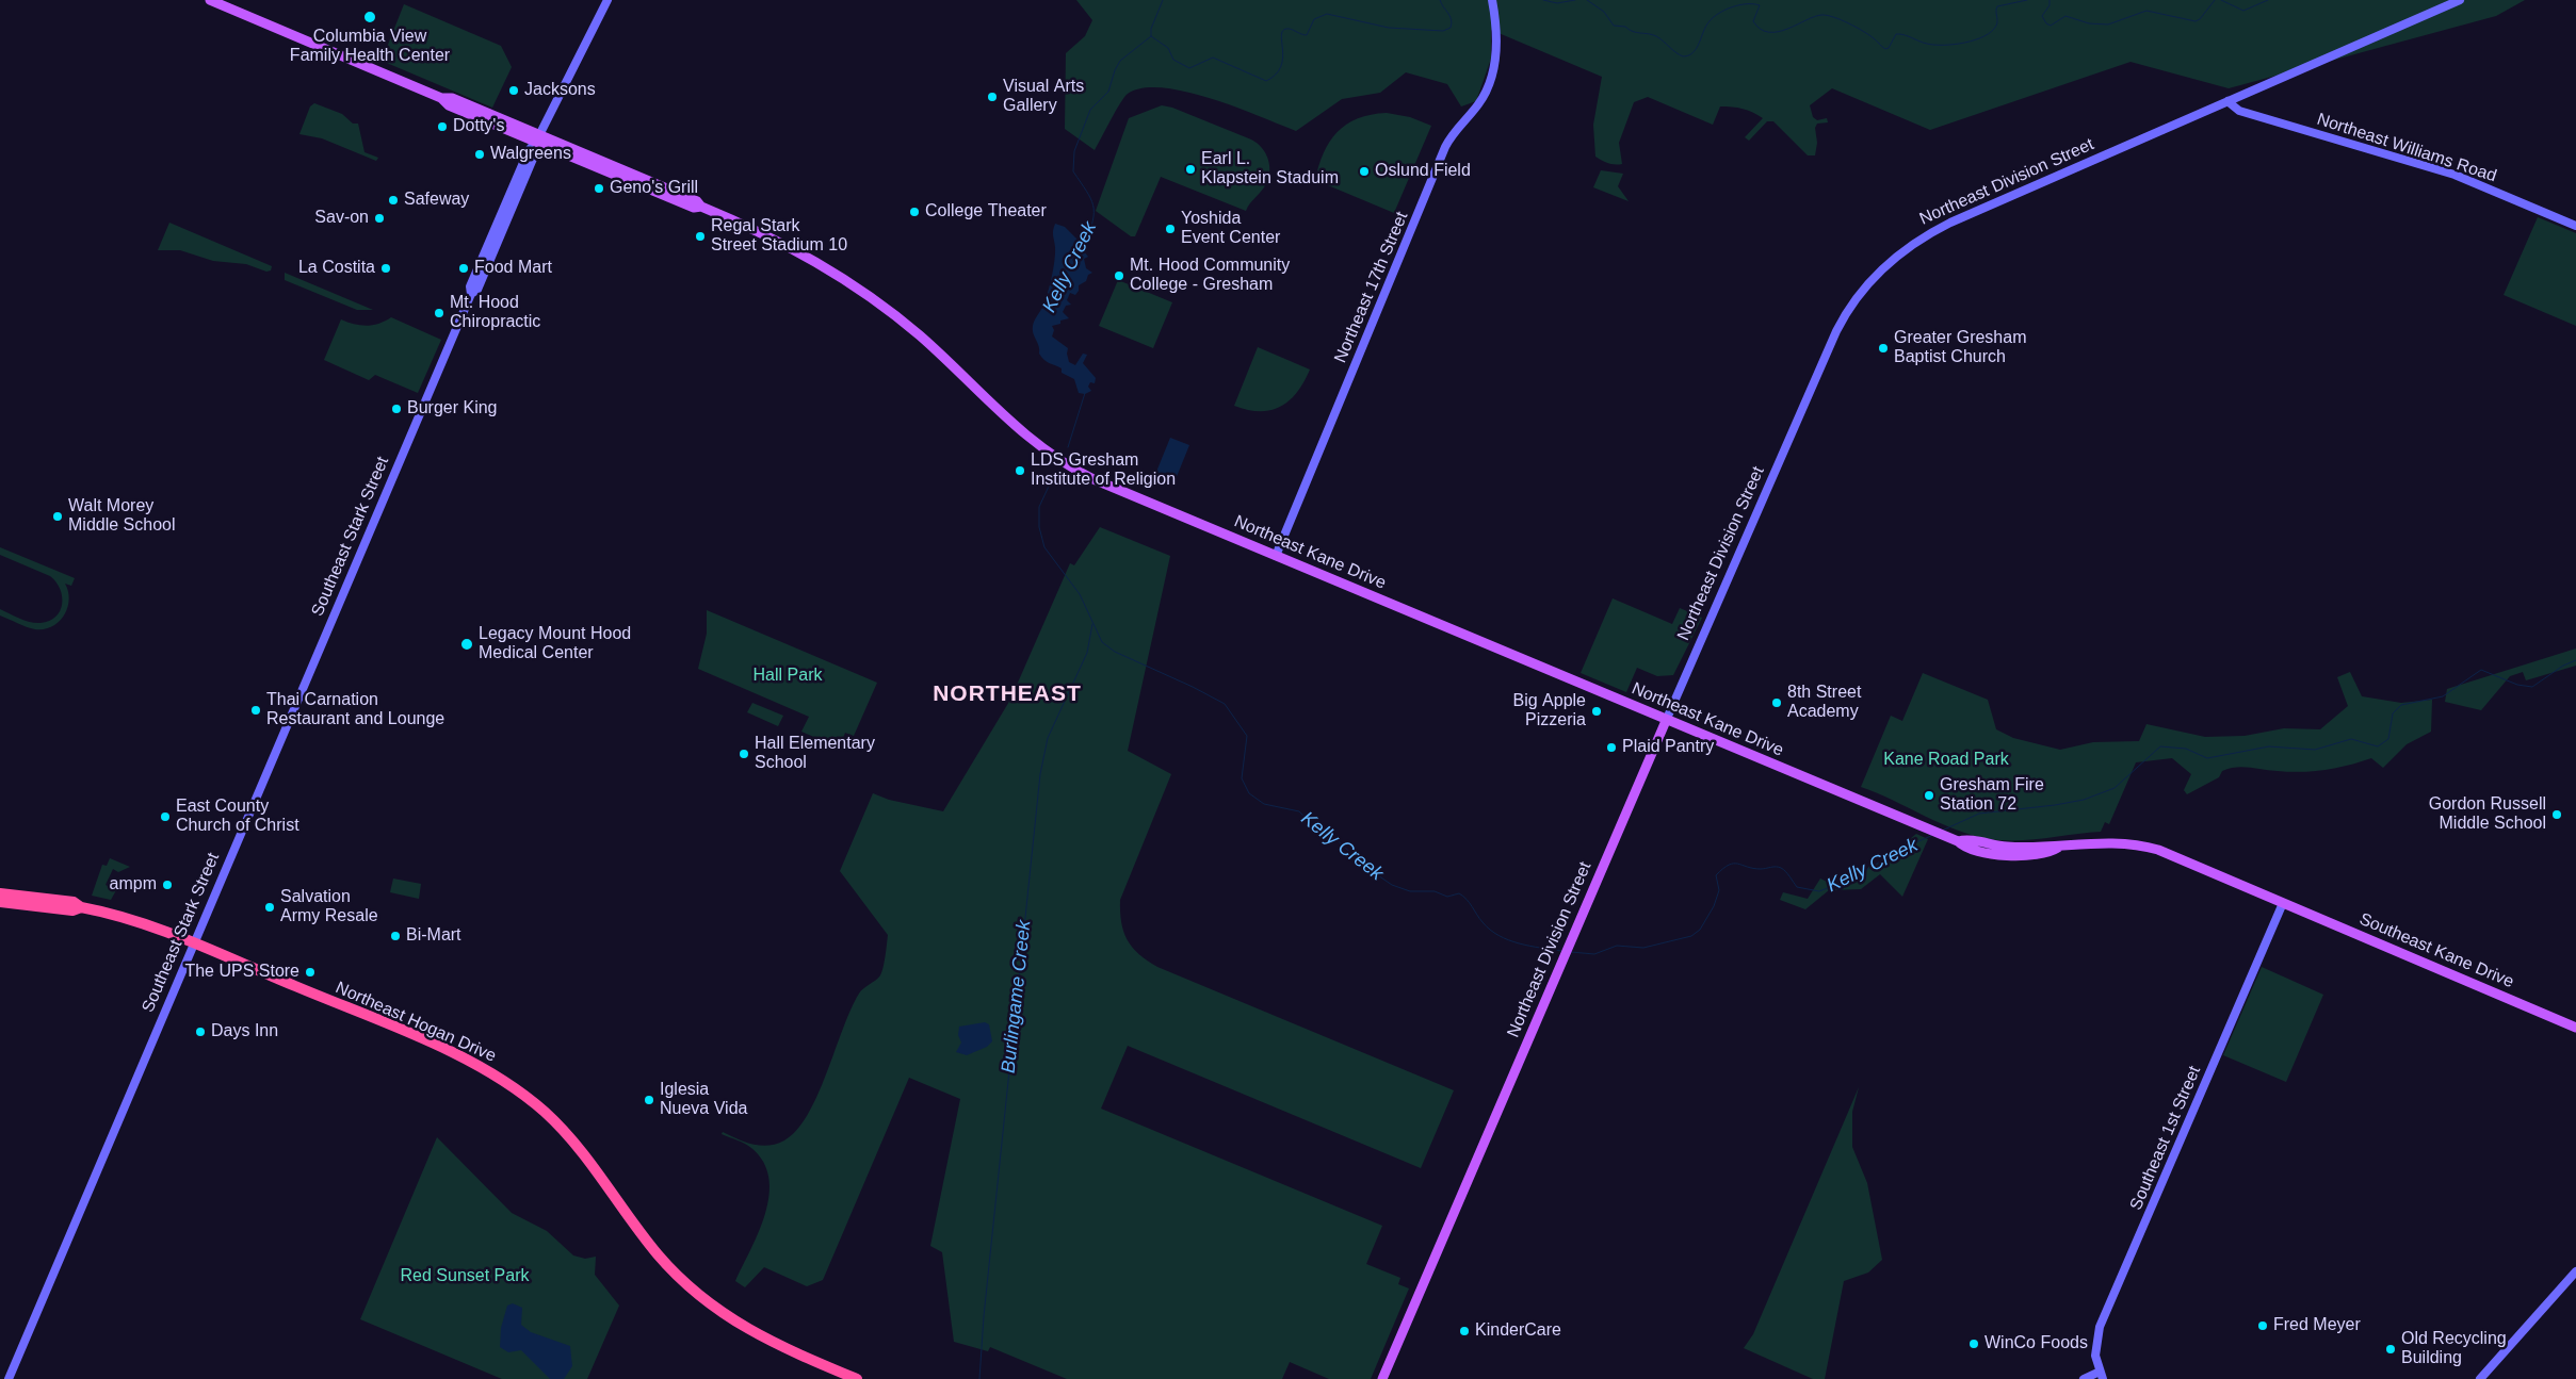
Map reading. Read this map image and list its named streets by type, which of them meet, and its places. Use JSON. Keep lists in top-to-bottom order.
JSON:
{
  "streets": {
    "highway": ["Northeast Hogan Drive"],
    "main road": ["Northeast Division Street", "Northeast Kane Drive", "Southeast Kane Drive"],
    "street": [
      "Northeast Williams Road",
      "Northeast 17th Street",
      "Southeast Stark Street",
      "Southeast 1st Street"
    ]
  },
  "crossings": [
    ["Northeast Williams Road", "Northeast Division Street"],
    ["Northeast Division Street", "Northeast Kane Drive"],
    ["Northeast 17th Street", "Northeast Kane Drive"],
    ["Southeast Stark Street", "Northeast Kane Drive"],
    ["Southeast Stark Street", "Northeast Hogan Drive"],
    ["Northeast Kane Drive", "Southeast Kane Drive"],
    ["Northeast Kane Drive", "Southeast 1st Street"],
    ["Southeast Kane Drive", "Southeast 1st Street"]
  ],
  "districts": ["NORTHEAST"],
  "water": ["Kelly Creek", "Burlingame Creek"],
  "parks": ["Hall Park", "Kane Road Park", "Red Sunset Park"],
  "places": [
    "Columbia View Family Health Center",
    "Jacksons",
    "Visual Arts Gallery",
    "Dotty's",
    "Walgreens",
    "Earl L. Klapstein Staduim",
    "Oslund Field",
    "Geno's Grill",
    "Safeway",
    "College Theater",
    "Sav-on",
    "Yoshida Event Center",
    "Regal Stark Street Stadium 10",
    "La Costita",
    "Food Mart",
    "Mt. Hood Community College - Gresham",
    "Mt. Hood Chiropractic",
    "Greater Gresham Baptist Church",
    "Burger King",
    "LDS Gresham Institute of Religion",
    "Walt Morey Middle School",
    "Legacy Mount Hood Medical Center",
    "8th Street Academy",
    "Thai Carnation Restaurant and Lounge",
    "Big Apple Pizzeria",
    "Plaid Pantry",
    "Hall Elementary School",
    "Gresham Fire Station 72",
    "Gordon Russell Middle School",
    "East County Church of Christ",
    "ampm",
    "Salvation Army Resale",
    "Bi-Mart",
    "The UPS Store",
    "Days Inn",
    "Iglesia Nueva Vida",
    "Fred Meyer",
    "KinderCare",
    "WinCo Foods",
    "Old Recycling Building"
  ]
}
